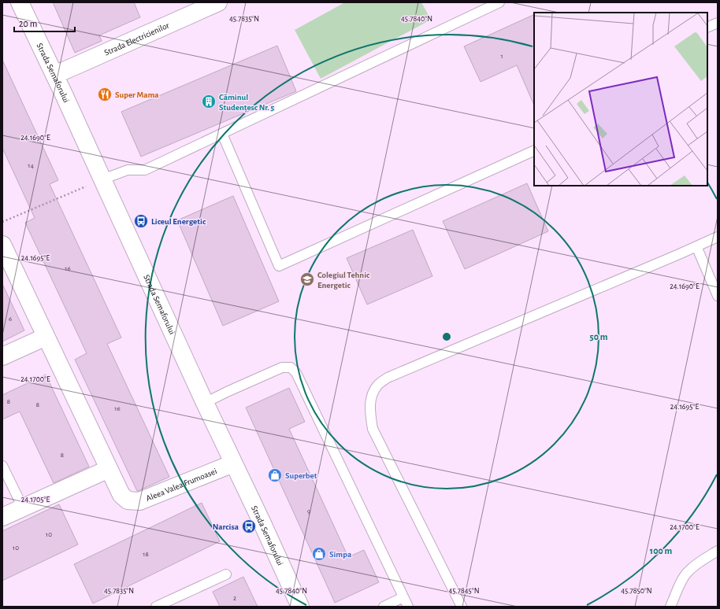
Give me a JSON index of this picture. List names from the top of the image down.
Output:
{
  "streets": {
    "street": ["Strada Electricienilor", "Strada Semaforului", "Aleea Valea Frumoasei"]
  },
  "crossings": [
    ["Strada Electricienilor", "Strada Semaforului"],
    ["Strada Semaforului", "Aleea Valea Frumoasei"]
  ],
  "places": {
    "restaurant": ["Super Mama"],
    "building": ["Căminul Studențesc Nr. 5"],
    "bus stop": ["Liceul Energetic", "Narcisa"],
    "school or university": ["Colegiul Tehnic Energetic"],
    "shop": ["Superbet", "Simpa"]
  },
  "house_numbers": [
    "1",
    "14",
    "16",
    "6",
    "8",
    "8",
    "16",
    "8",
    "9",
    "10",
    "10",
    "18",
    "2"
  ],
  "scale_bar": "20 m",
  "coordinates": [
    "45.7835°N",
    "45.7840°N",
    "24.1690°E",
    "24.1695°E",
    "24.1700°E",
    "24.1705°E",
    "45.7845°N",
    "45.7850°N"
  ],
  "rings": ["50 m", "100 m"]
}
